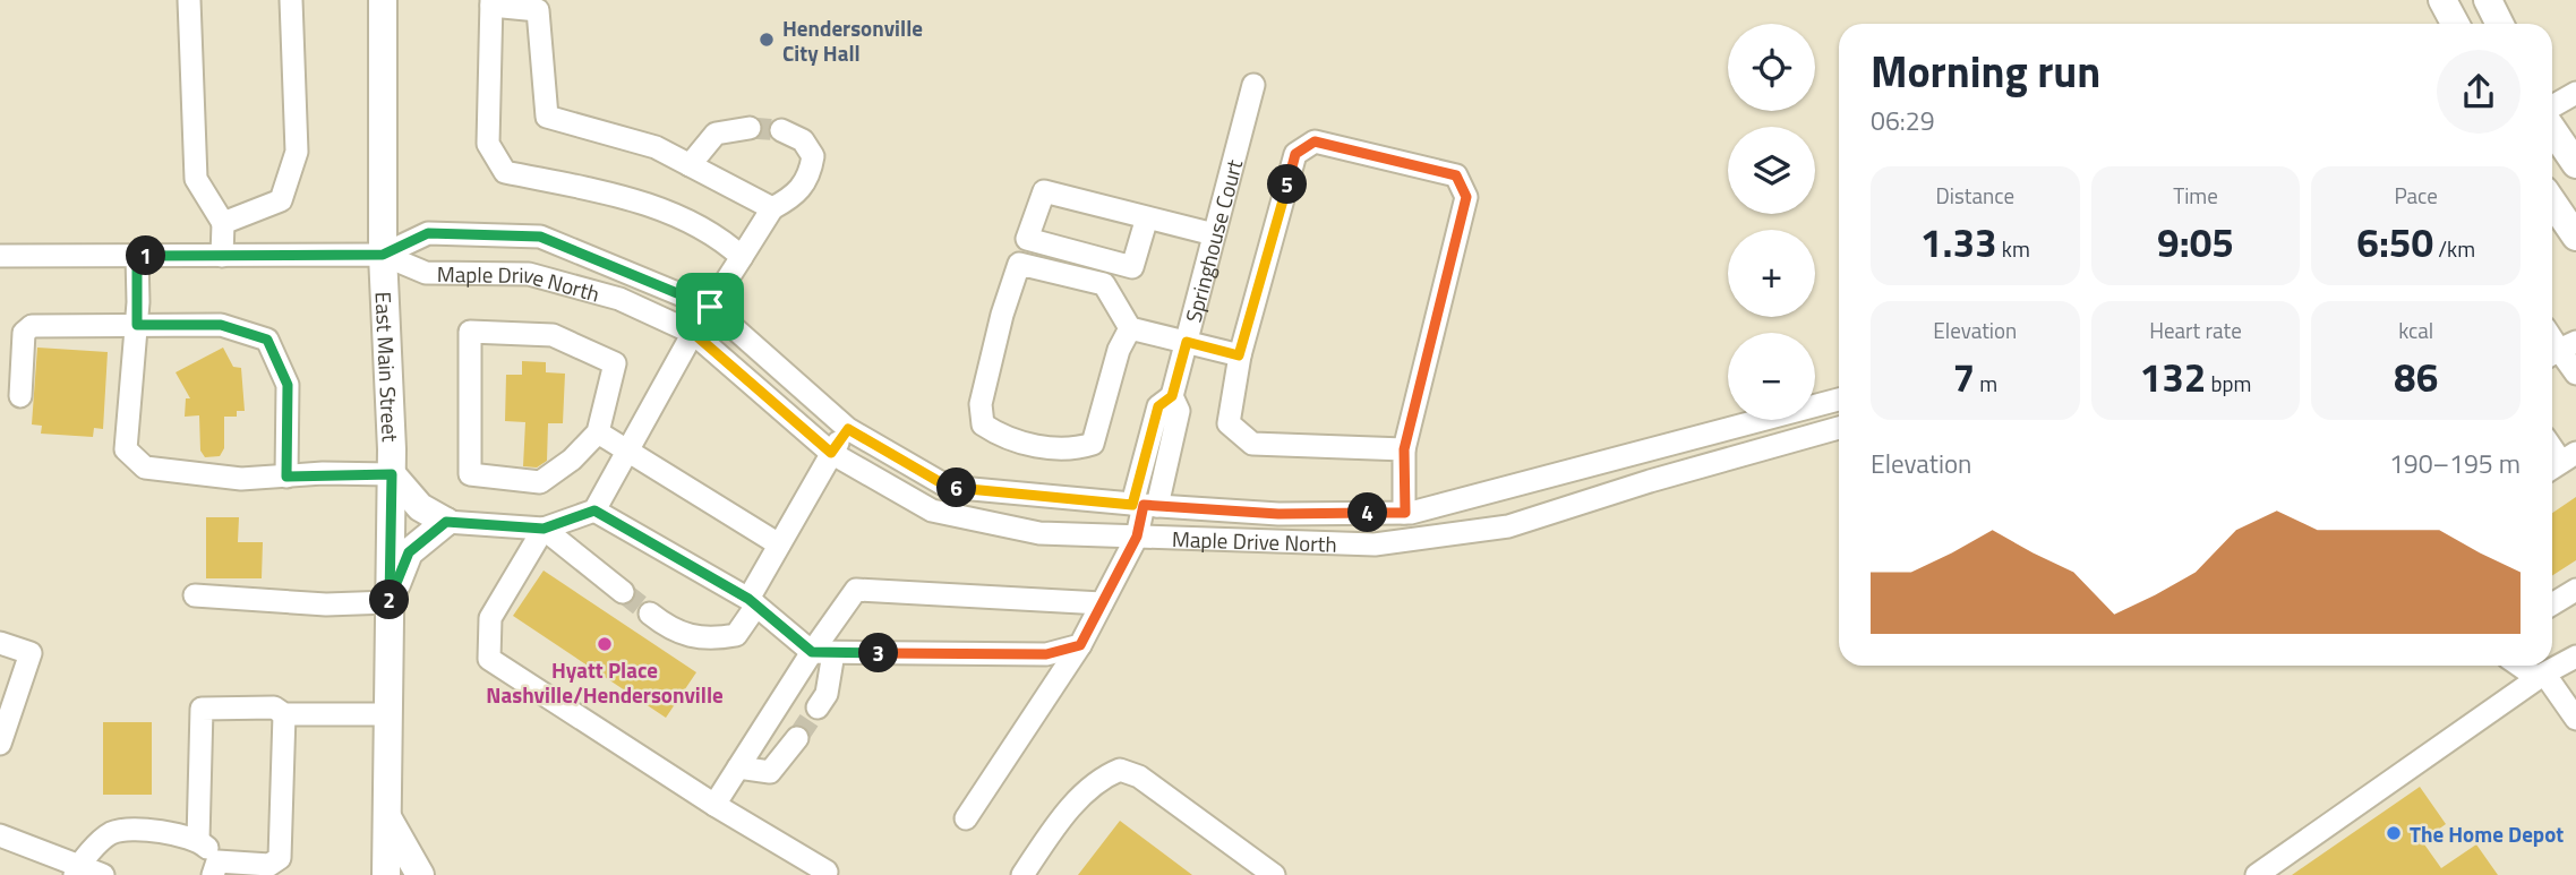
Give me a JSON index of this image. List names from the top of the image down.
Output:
{
  "streets": {
    "main road": ["East Main Street"],
    "street": ["Springhouse Court", "Maple Drive North"]
  },
  "crossings": [
    ["Springhouse Court", "Maple Drive North"],
    ["Maple Drive North", "East Main Street"]
  ],
  "places": ["Hendersonville City Hall", "Hyatt Place Nashville/Hendersonville", "The Home Depot"],
  "page": {
    "map_buttons": ["+", "−"],
    "heading": ["Morning run", "06:29"],
    "stats": [
      ["Distance", "1.33 km"],
      ["Time", "9:05"],
      ["Pace", "6:50 /km"],
      ["Elevation", "7 m"],
      ["Heart rate", "132 bpm"],
      ["kcal", "86"]
    ],
    "pins": [
      "5",
      "1",
      "6",
      "4",
      "2",
      "3"
    ],
    "chart": ["Elevation", "190–195 m"]
  }
}
